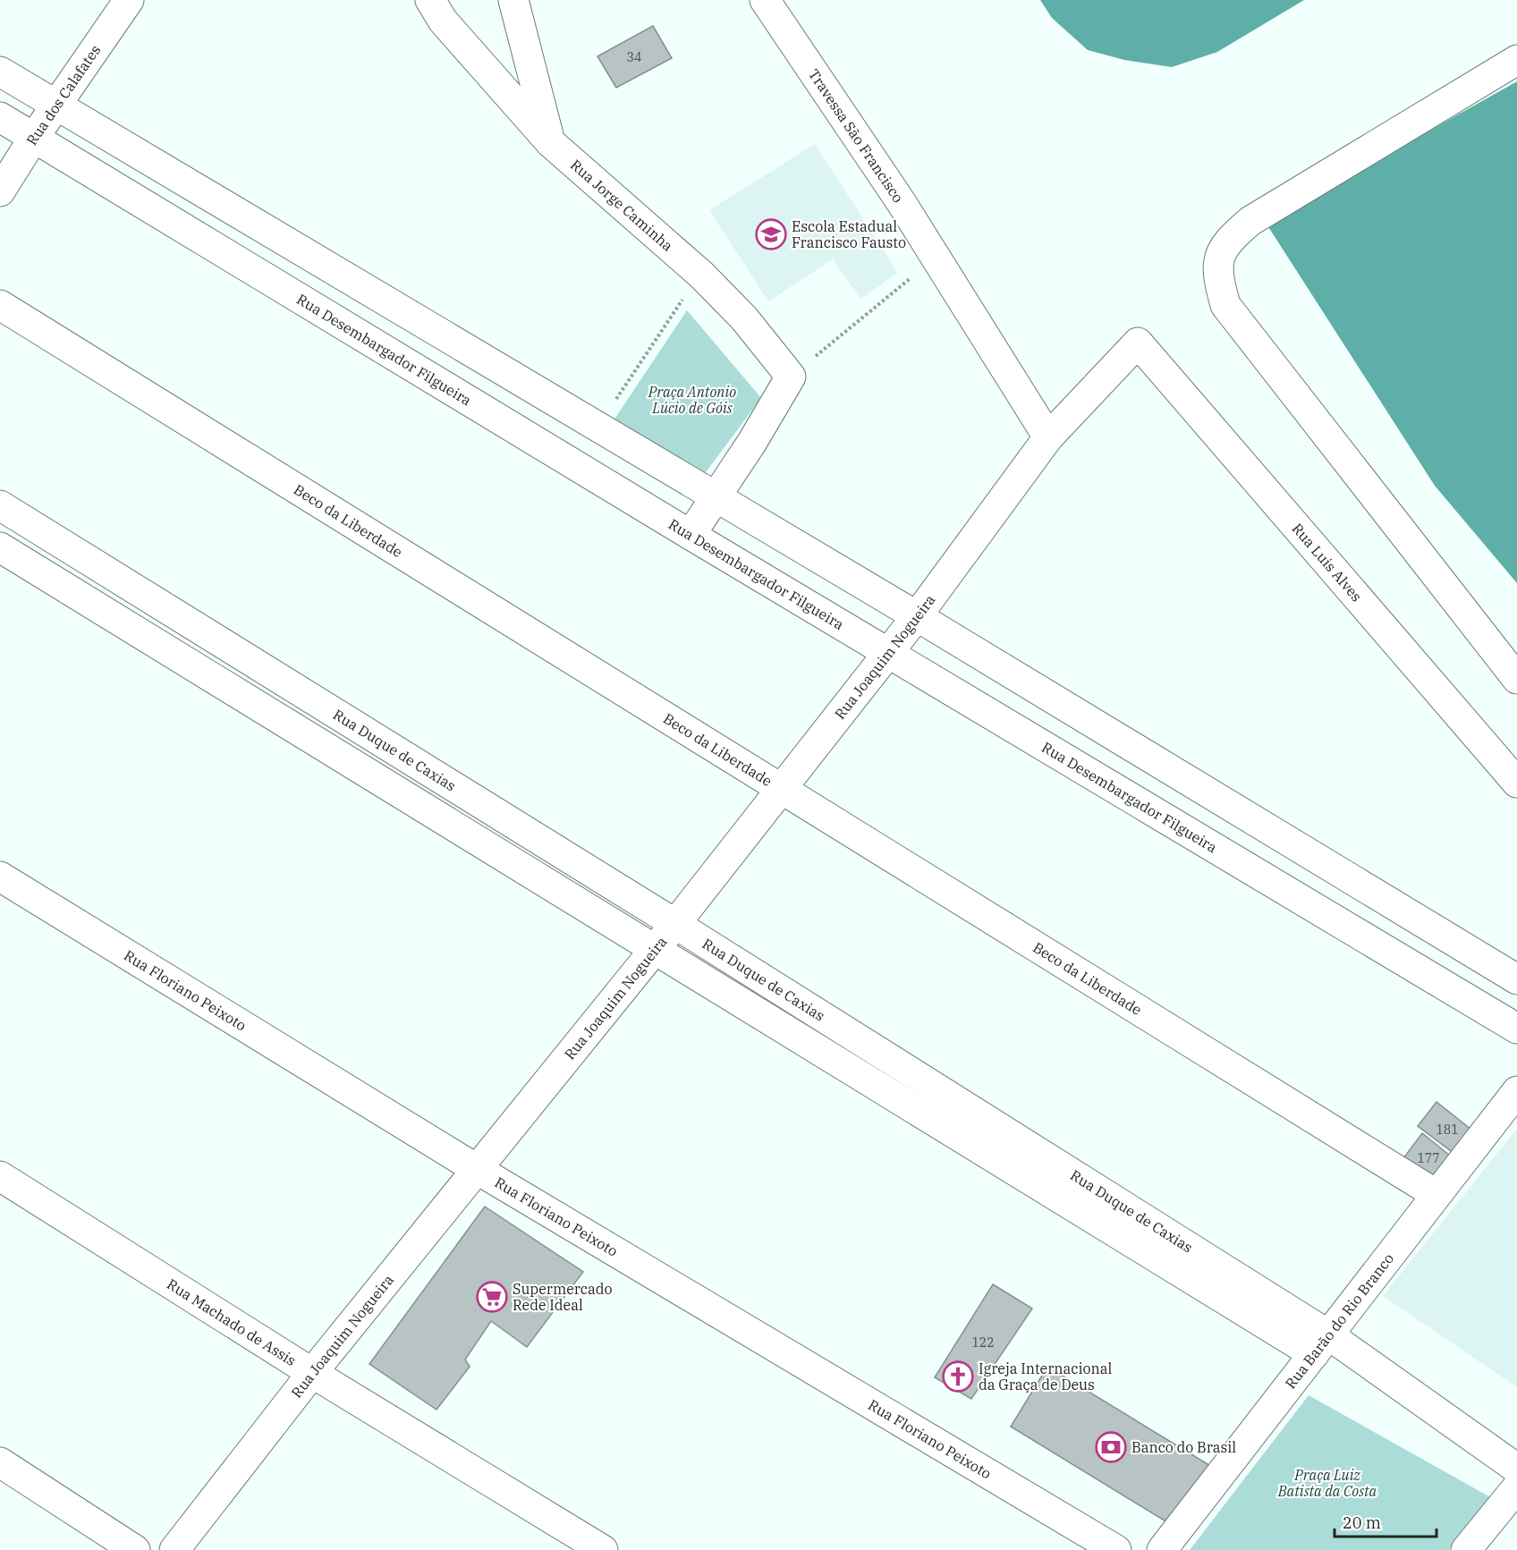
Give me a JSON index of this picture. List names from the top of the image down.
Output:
{
  "streets": {
    "street": [
      "Rua dos Calafates",
      "Travessa São Francisco",
      "Rua Jorge Caminha",
      "Rua Desembargador Filgueira",
      "Beco da Liberdade",
      "Rua Luis Alves",
      "Rua Joaquim Nogueira",
      "Rua Duque de Caxias",
      "Rua Floriano Peixoto",
      "Rua Barão do Rio Branco",
      "Rua Machado de Assis"
    ]
  },
  "crossings": [
    ["Rua dos Calafates", "Rua Desembargador Filgueira"],
    ["Travessa São Francisco", "Rua Joaquim Nogueira"],
    ["Rua Desembargador Filgueira", "Rua Joaquim Nogueira"],
    ["Beco da Liberdade", "Rua Joaquim Nogueira"],
    ["Beco da Liberdade", "Rua Barão do Rio Branco"],
    ["Rua Luis Alves", "Rua Joaquim Nogueira"],
    ["Rua Joaquim Nogueira", "Rua Duque de Caxias"],
    ["Rua Joaquim Nogueira", "Rua Floriano Peixoto"],
    ["Rua Joaquim Nogueira", "Rua Machado de Assis"],
    ["Rua Duque de Caxias", "Rua Barão do Rio Branco"]
  ],
  "parks": ["Praça Antonio Lúcio de Góis", "Praça Luiz Batista da Costa"],
  "places": {
    "school or university": ["Escola Estadual Francisco Fausto"],
    "supermarket": ["Supermercado Rede Ideal"],
    "church": ["Igreja Internacional da Graça de Deus"],
    "bank": ["Banco do Brasil"]
  },
  "house_numbers": [
    "34",
    "181",
    "177",
    "122"
  ],
  "scale_bar": "20 m"
}
